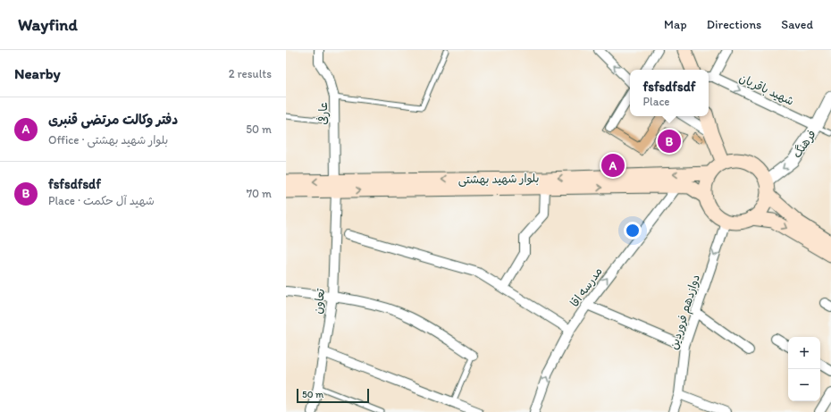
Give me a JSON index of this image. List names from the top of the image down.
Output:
{
  "streets": {
    "main road": ["بلوار شهید بهشتی"],
    "street": [
      "شهید باقریان",
      "عارفی",
      "فرهنگ",
      "مدرسه اقا",
      "تعاون",
      "دوازدهم فروردین"
    ]
  },
  "crossings": [
    ["شهید باقریان", "فرهنگ"],
    ["عارفی", "بلوار شهید بهشتی"],
    ["عارفی", "تعاون"],
    ["فرهنگ", "بلوار شهید بهشتی"],
    ["فرهنگ", "دوازدهم فروردین"],
    ["بلوار شهید بهشتی", "مدرسه اقا"],
    ["بلوار شهید بهشتی", "تعاون"],
    ["بلوار شهید بهشتی", "دوازدهم فروردین"]
  ],
  "one_way": [
    "شهید باقریان",
    "فرهنگ",
    "مدرسه اقا",
    "دوازدهم فروردین"
  ],
  "scale_bar": "50 m",
  "page": {
    "header": "Wayfind",
    "nav": ["Map", "Directions", "Saved"],
    "heading": ["Nearby", "2 results"],
    "popup": ["fsfsdfsdf", "Place"],
    "list": [
      {
        "mark": "A",
        "name": "دفتر وکالت مرتضی قنبری",
        "note": "Office · بلوار شهید بهشتی",
        "value": "50 m"
      },
      {
        "mark": "B",
        "name": "fsfsdfsdf",
        "note": "Place · شهید آل حکمت",
        "value": "70 m"
      }
    ],
    "pins": ["B", "A"],
    "map_buttons": ["+", "−"],
    "scale": "50 m"
  }
}
